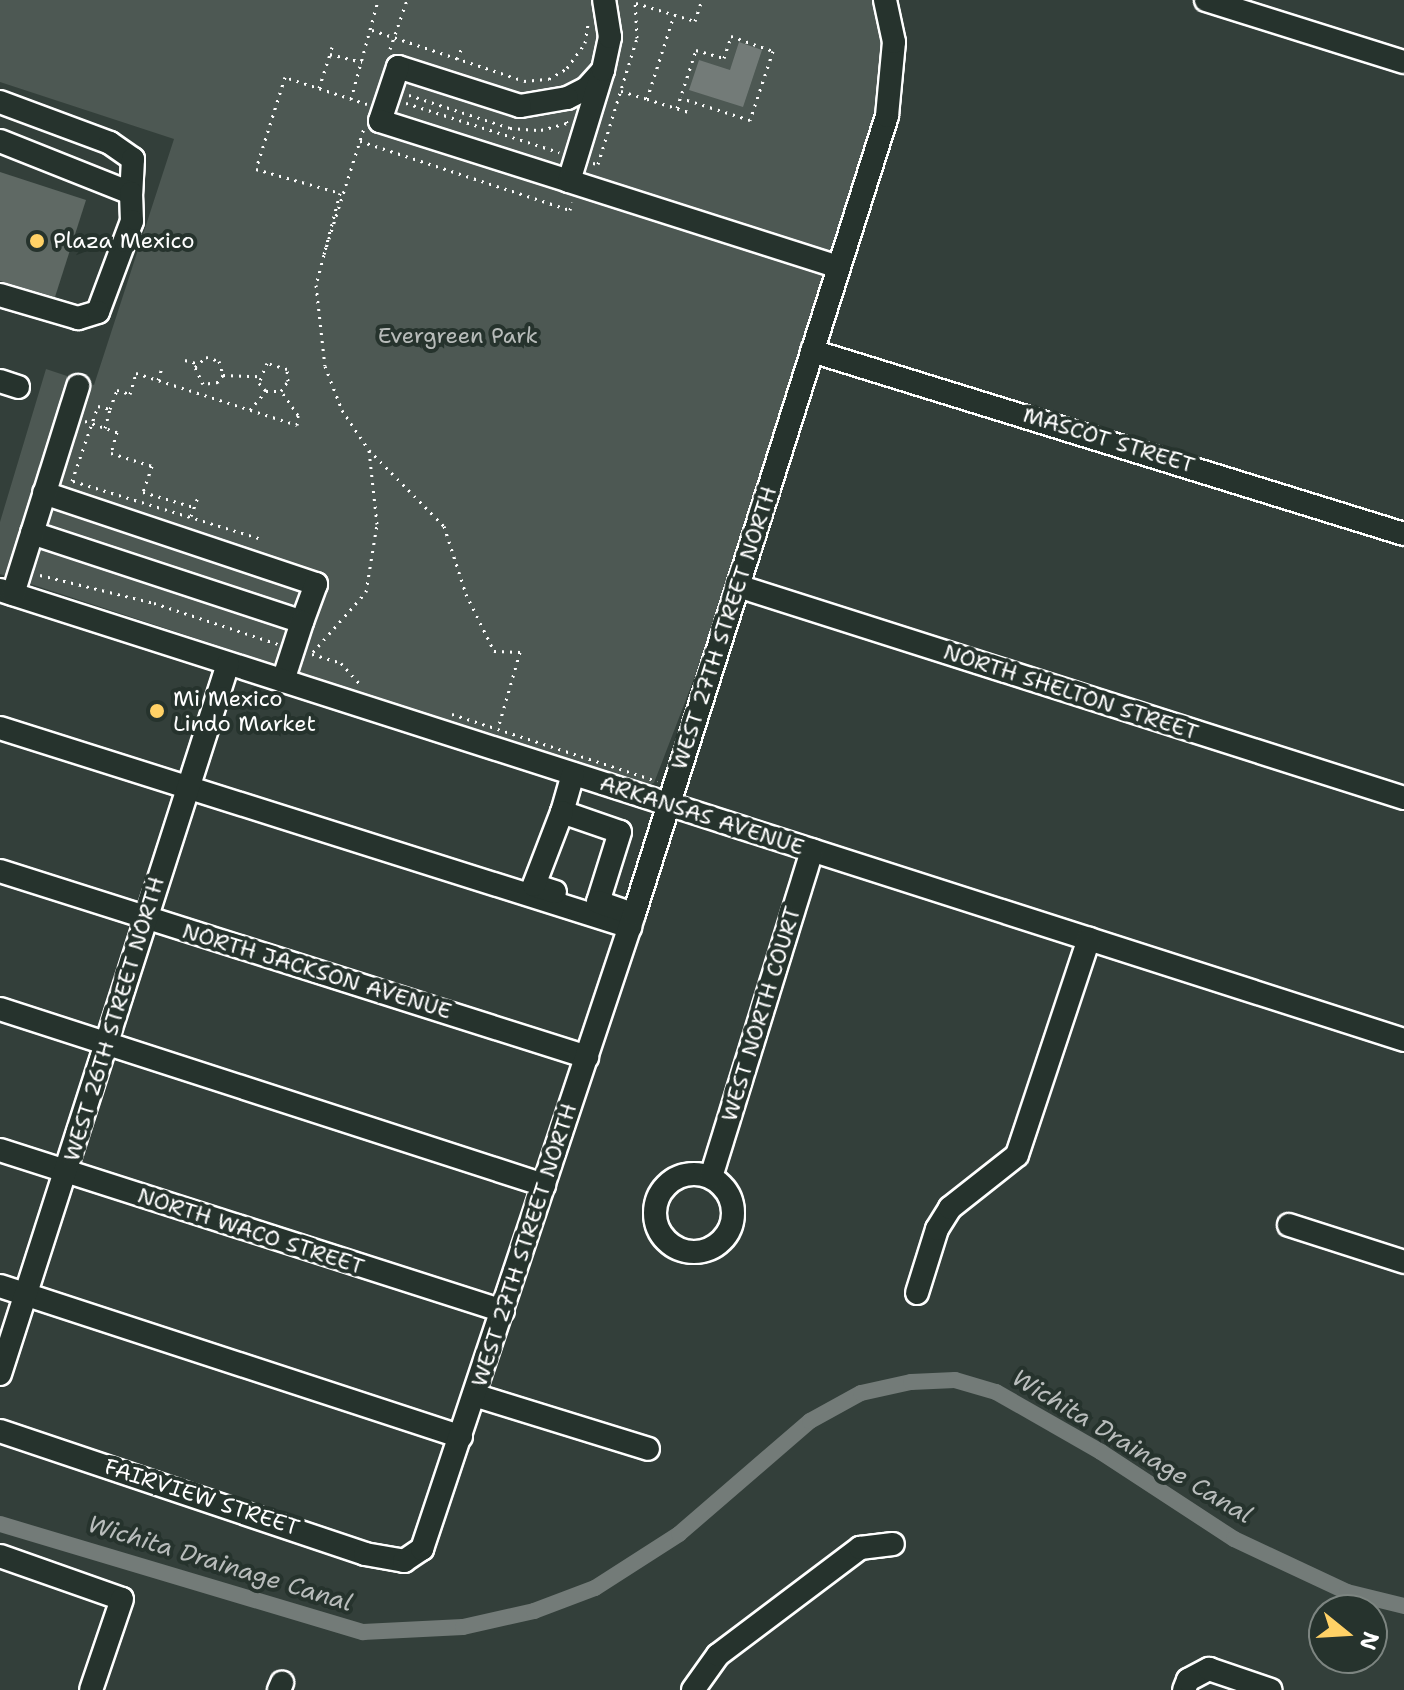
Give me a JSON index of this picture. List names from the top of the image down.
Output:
{
  "streets": {
    "street": [
      "MASCOT STREET",
      "WEST 27TH STREET NORTH",
      "NORTH SHELTON STREET",
      "ARKANSAS AVENUE",
      "NORTH JACKSON AVENUE",
      "WEST NORTH COURT",
      "WEST 26TH STREET NORTH",
      "NORTH WACO STREET",
      "FAIRVIEW STREET"
    ]
  },
  "crossings": [
    ["MASCOT STREET", "WEST 27TH STREET NORTH"],
    ["WEST 27TH STREET NORTH", "NORTH SHELTON STREET"],
    ["WEST 27TH STREET NORTH", "ARKANSAS AVENUE"],
    ["WEST 27TH STREET NORTH", "NORTH JACKSON AVENUE"],
    ["WEST 27TH STREET NORTH", "NORTH WACO STREET"],
    ["WEST 27TH STREET NORTH", "FAIRVIEW STREET"],
    ["ARKANSAS AVENUE", "WEST NORTH COURT"],
    ["ARKANSAS AVENUE", "WEST 26TH STREET NORTH"],
    ["NORTH JACKSON AVENUE", "WEST 26TH STREET NORTH"],
    ["WEST 26TH STREET NORTH", "NORTH WACO STREET"]
  ],
  "water": ["Wichita Drainage Canal"],
  "parks": ["Evergreen Park"],
  "places": ["Plaza Mexico", "Mi Mexico Lindo Market"],
  "north": "right"
}
